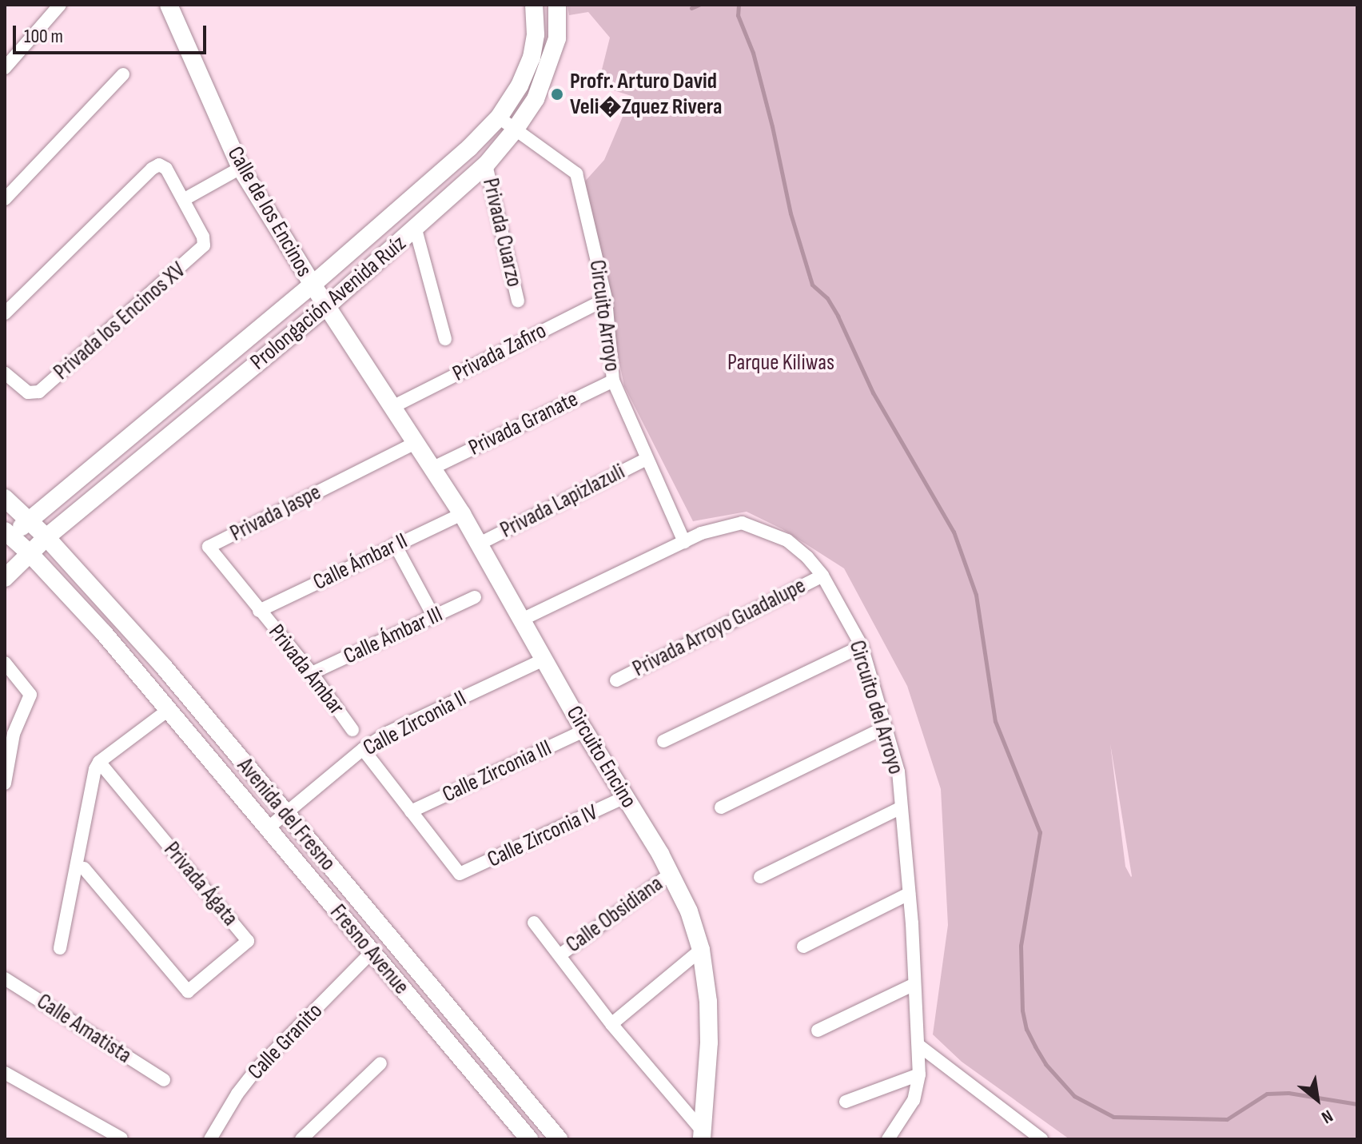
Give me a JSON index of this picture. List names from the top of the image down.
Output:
{
  "streets": {
    "street": [
      "Calle de los Encinos",
      "Privada Cuarzo",
      "Prolongación Avenida Ruíz",
      "Circuito Arroyo",
      "Privada los Encinos XV",
      "Privada Zafiro",
      "Privada Granate",
      "Privada Lapizlazuli",
      "Privada Jaspe",
      "Calle Ámbar II",
      "Privada Arroyo Guadalupe",
      "Calle Ámbar III",
      "Privada Ámbar",
      "Circuito del Arroyo",
      "Calle Zirconia II",
      "Circuito Encino",
      "Calle Zirconia III",
      "Avenida del Fresno",
      "Calle Zirconia IV",
      "Privada Ágata",
      "Calle Obsidiana",
      "Fresno Avenue",
      "Calle Amatista",
      "Calle Granito"
    ]
  },
  "crossings": [
    ["Calle de los Encinos", "Prolongación Avenida Ruíz"],
    ["Calle de los Encinos", "Privada Zafiro"],
    ["Calle de los Encinos", "Circuito Encino"],
    ["Privada Cuarzo", "Prolongación Avenida Ruíz"],
    ["Prolongación Avenida Ruíz", "Circuito Arroyo"],
    ["Prolongación Avenida Ruíz", "Avenida del Fresno"],
    ["Prolongación Avenida Ruíz", "Fresno Avenue"],
    ["Circuito Arroyo", "Privada Zafiro"],
    ["Circuito Arroyo", "Privada Granate"],
    ["Circuito Arroyo", "Privada Lapizlazuli"],
    ["Circuito Arroyo", "Circuito del Arroyo"],
    ["Privada Zafiro", "Circuito Encino"],
    ["Privada Granate", "Circuito Encino"],
    ["Privada Lapizlazuli", "Circuito Encino"],
    ["Privada Jaspe", "Calle Ámbar II"],
    ["Privada Jaspe", "Privada Ámbar"],
    ["Privada Jaspe", "Circuito Encino"],
    ["Calle Ámbar II", "Privada Ámbar"],
    ["Calle Ámbar II", "Circuito Encino"],
    ["Privada Arroyo Guadalupe", "Circuito del Arroyo"],
    ["Calle Ámbar III", "Privada Ámbar"],
    ["Circuito del Arroyo", "Circuito Encino"],
    ["Calle Zirconia II", "Circuito Encino"],
    ["Calle Zirconia II", "Avenida del Fresno"],
    ["Calle Zirconia II", "Fresno Avenue"],
    ["Circuito Encino", "Calle Zirconia III"],
    ["Circuito Encino", "Calle Zirconia IV"],
    ["Circuito Encino", "Calle Obsidiana"],
    ["Calle Zirconia III", "Calle Zirconia IV"],
    ["Fresno Avenue", "Calle Granito"]
  ],
  "parks": ["Parque Kiliwas"],
  "places": ["Profr. Arturo David Veli�Zquez Rivera"],
  "scale_bar": "100 m",
  "north": "bottom right"
}
